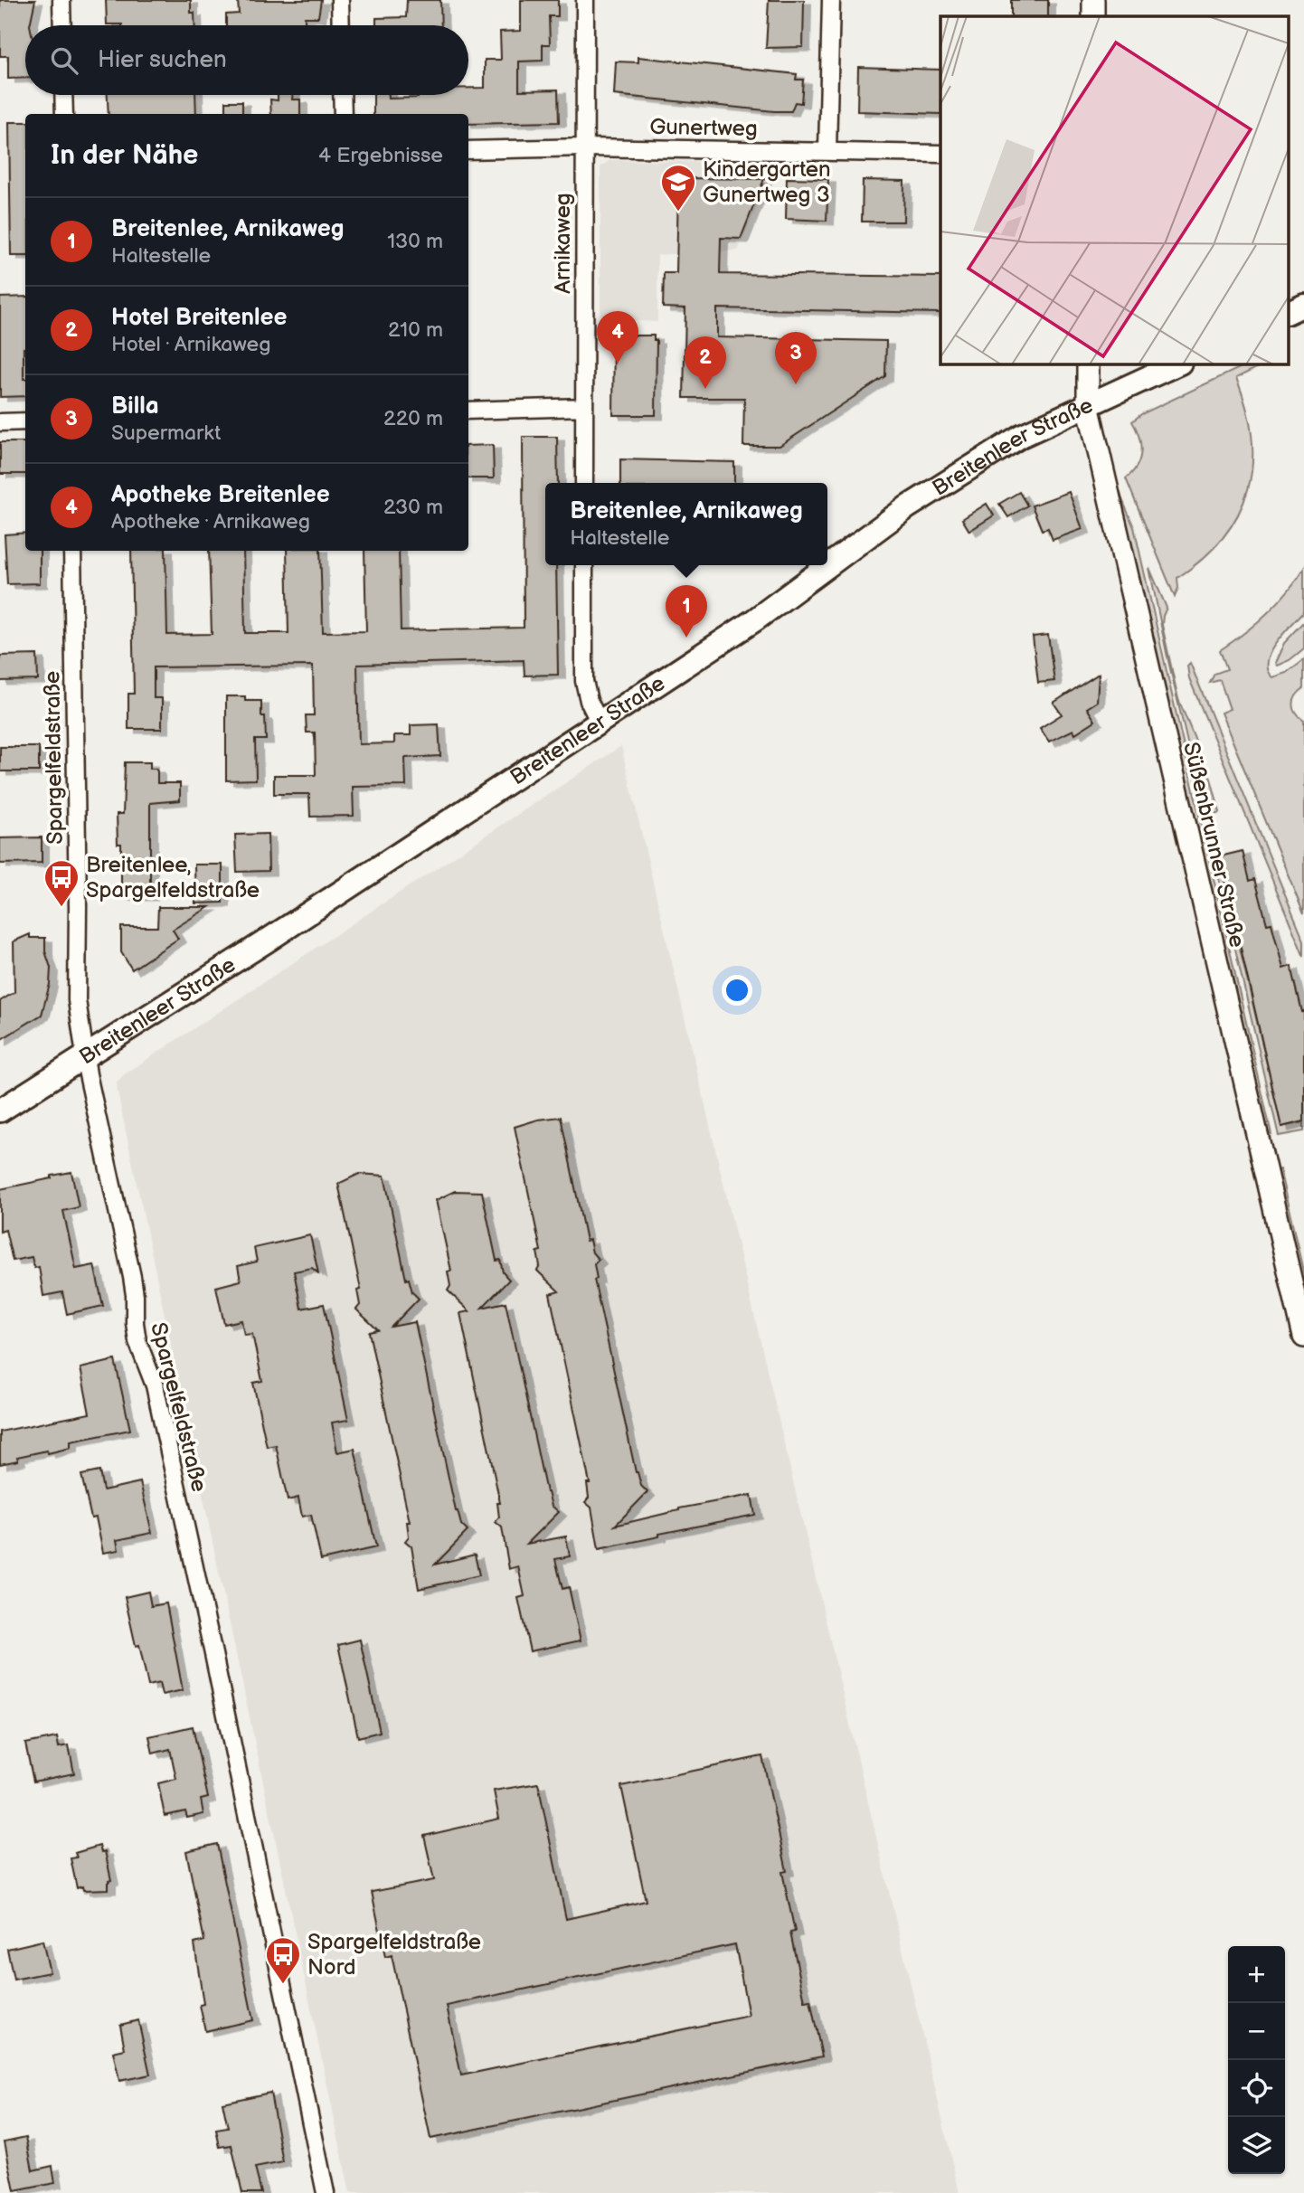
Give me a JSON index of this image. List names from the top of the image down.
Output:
{
  "streets": {
    "main road": ["Breitenleer Straße"],
    "street": [
      "Gunertweg",
      "Arnikaweg",
      "Spargelfeldstraße",
      "Süßenbrunner Straße"
    ]
  },
  "crossings": [
    ["Gunertweg", "Arnikaweg"],
    ["Breitenleer Straße", "Spargelfeldstraße"],
    ["Breitenleer Straße", "Süßenbrunner Straße"]
  ],
  "places": {
    "school or university": ["Kindergarten Gunertweg 3"],
    "bus stop": ["Breitenlee, Spargelfeldstraße", "Spargelfeldstraße Nord"]
  },
  "page": {
    "search": "Hier suchen",
    "heading": ["In der Nähe", "4 Ergebnisse"],
    "list": [
      {
        "mark": "1",
        "name": "Breitenlee, Arnikaweg",
        "note": "Haltestelle",
        "value": "130 m"
      },
      {
        "mark": "2",
        "name": "Hotel Breitenlee",
        "note": "Hotel · Arnikaweg",
        "value": "210 m"
      },
      {
        "mark": "3",
        "name": "Billa",
        "note": "Supermarkt",
        "value": "220 m"
      },
      {
        "mark": "4",
        "name": "Apotheke Breitenlee",
        "note": "Apotheke · Arnikaweg",
        "value": "230 m"
      }
    ],
    "pins": [
      "4",
      "3",
      "2",
      "1"
    ],
    "popup": ["Breitenlee, Arnikaweg", "Haltestelle"],
    "map_buttons": ["+", "−"]
  }
}
